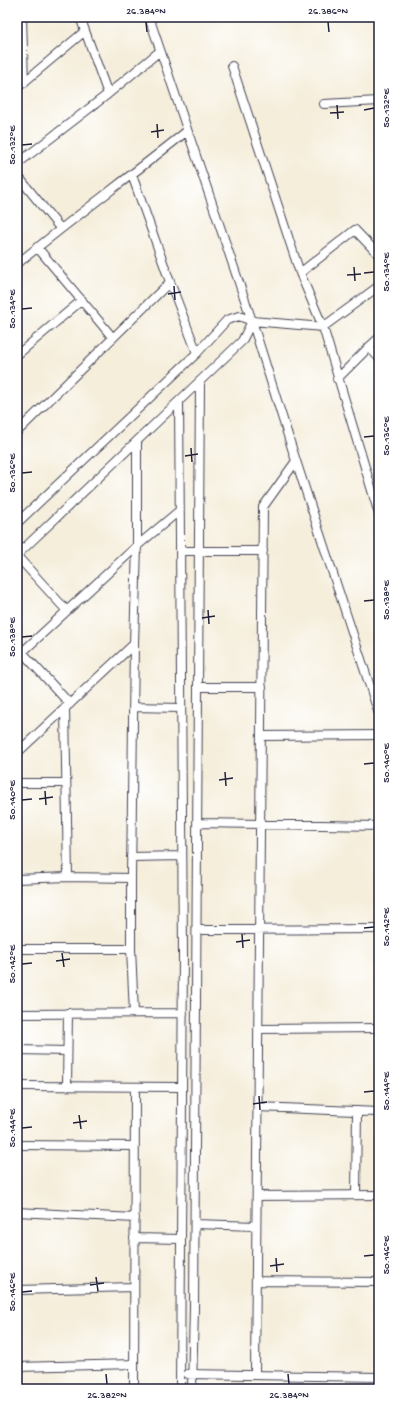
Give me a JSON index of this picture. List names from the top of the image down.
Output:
{
  "coordinates": [
    "26.384°N",
    "26.386°N",
    "50.132°E",
    "50.134°E",
    "50.136°E",
    "50.138°E",
    "50.140°E",
    "50.142°E",
    "50.144°E",
    "50.146°E",
    "26.382°N"
  ]
}
